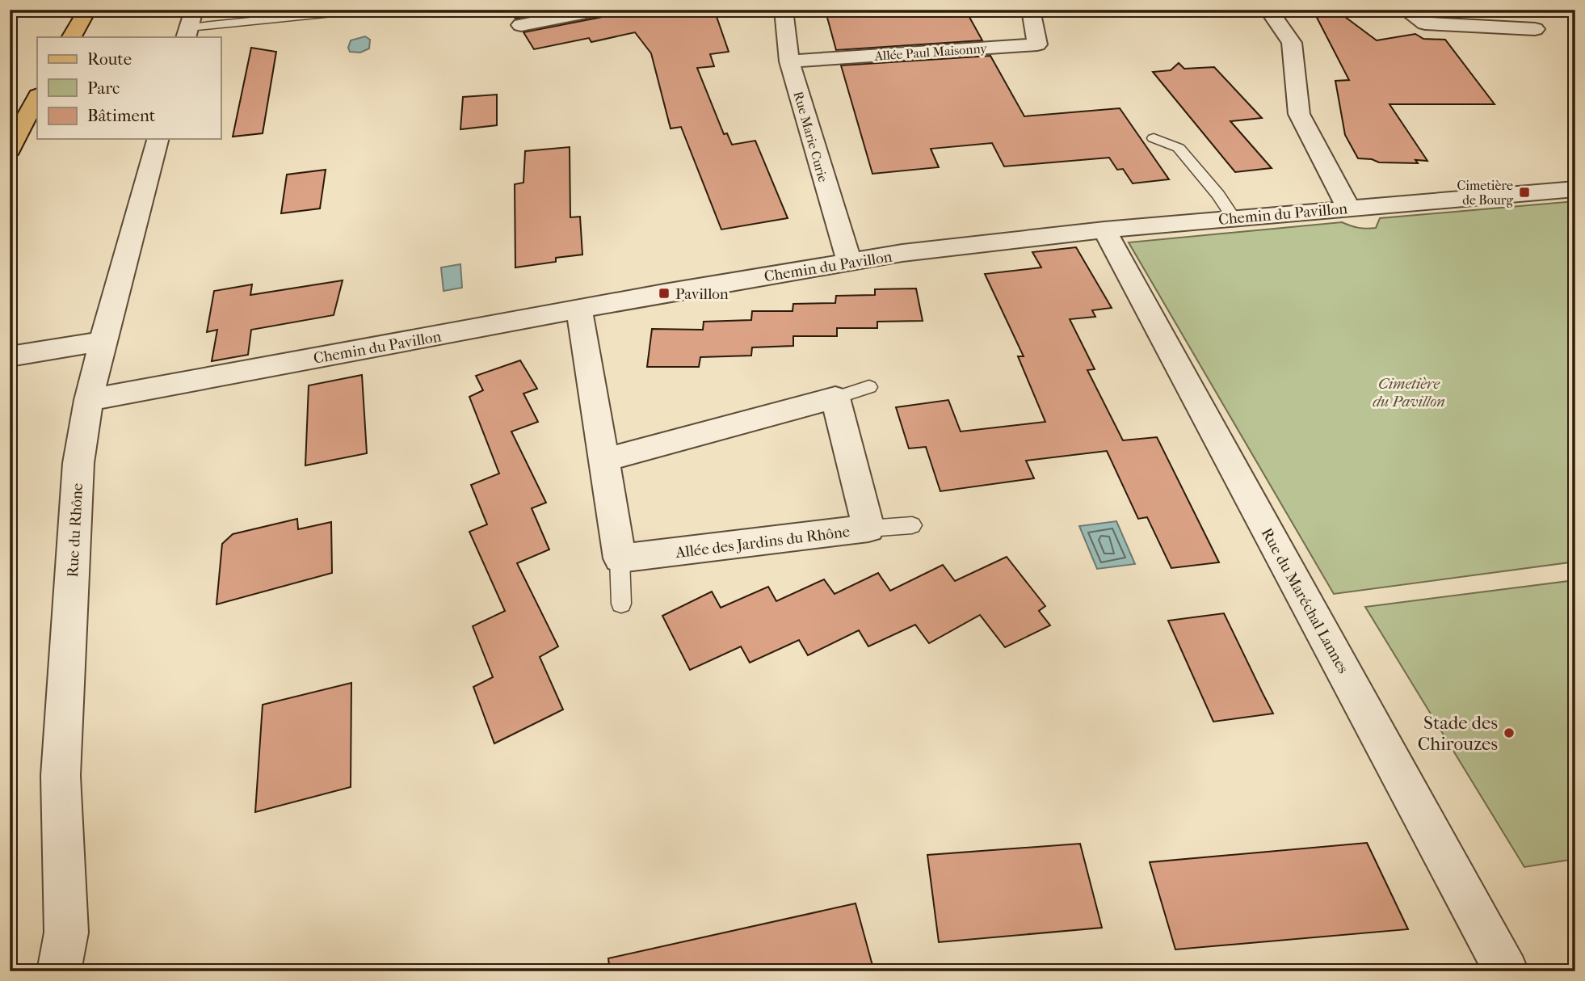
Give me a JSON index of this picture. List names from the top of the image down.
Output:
{
  "streets": {
    "street": [
      "Allée Paul Maisonny",
      "Rue Marie Curie",
      "Chemin du Pavillon",
      "Rue du Rhône",
      "Allée des Jardins du Rhône",
      "Rue du Maréchal Lannes"
    ]
  },
  "crossings": [
    ["Allée Paul Maisonny", "Rue Marie Curie"],
    ["Rue Marie Curie", "Chemin du Pavillon"],
    ["Chemin du Pavillon", "Rue du Rhône"],
    ["Chemin du Pavillon", "Rue du Maréchal Lannes"]
  ],
  "parks": ["Cimetière du Pavillon"],
  "places": {
    "transit": ["Cimetière de Bourg", "Pavillon"],
    "other": ["Stade des Chirouzes"]
  },
  "legend": ["Route", "Parc", "Bâtiment"]
}
